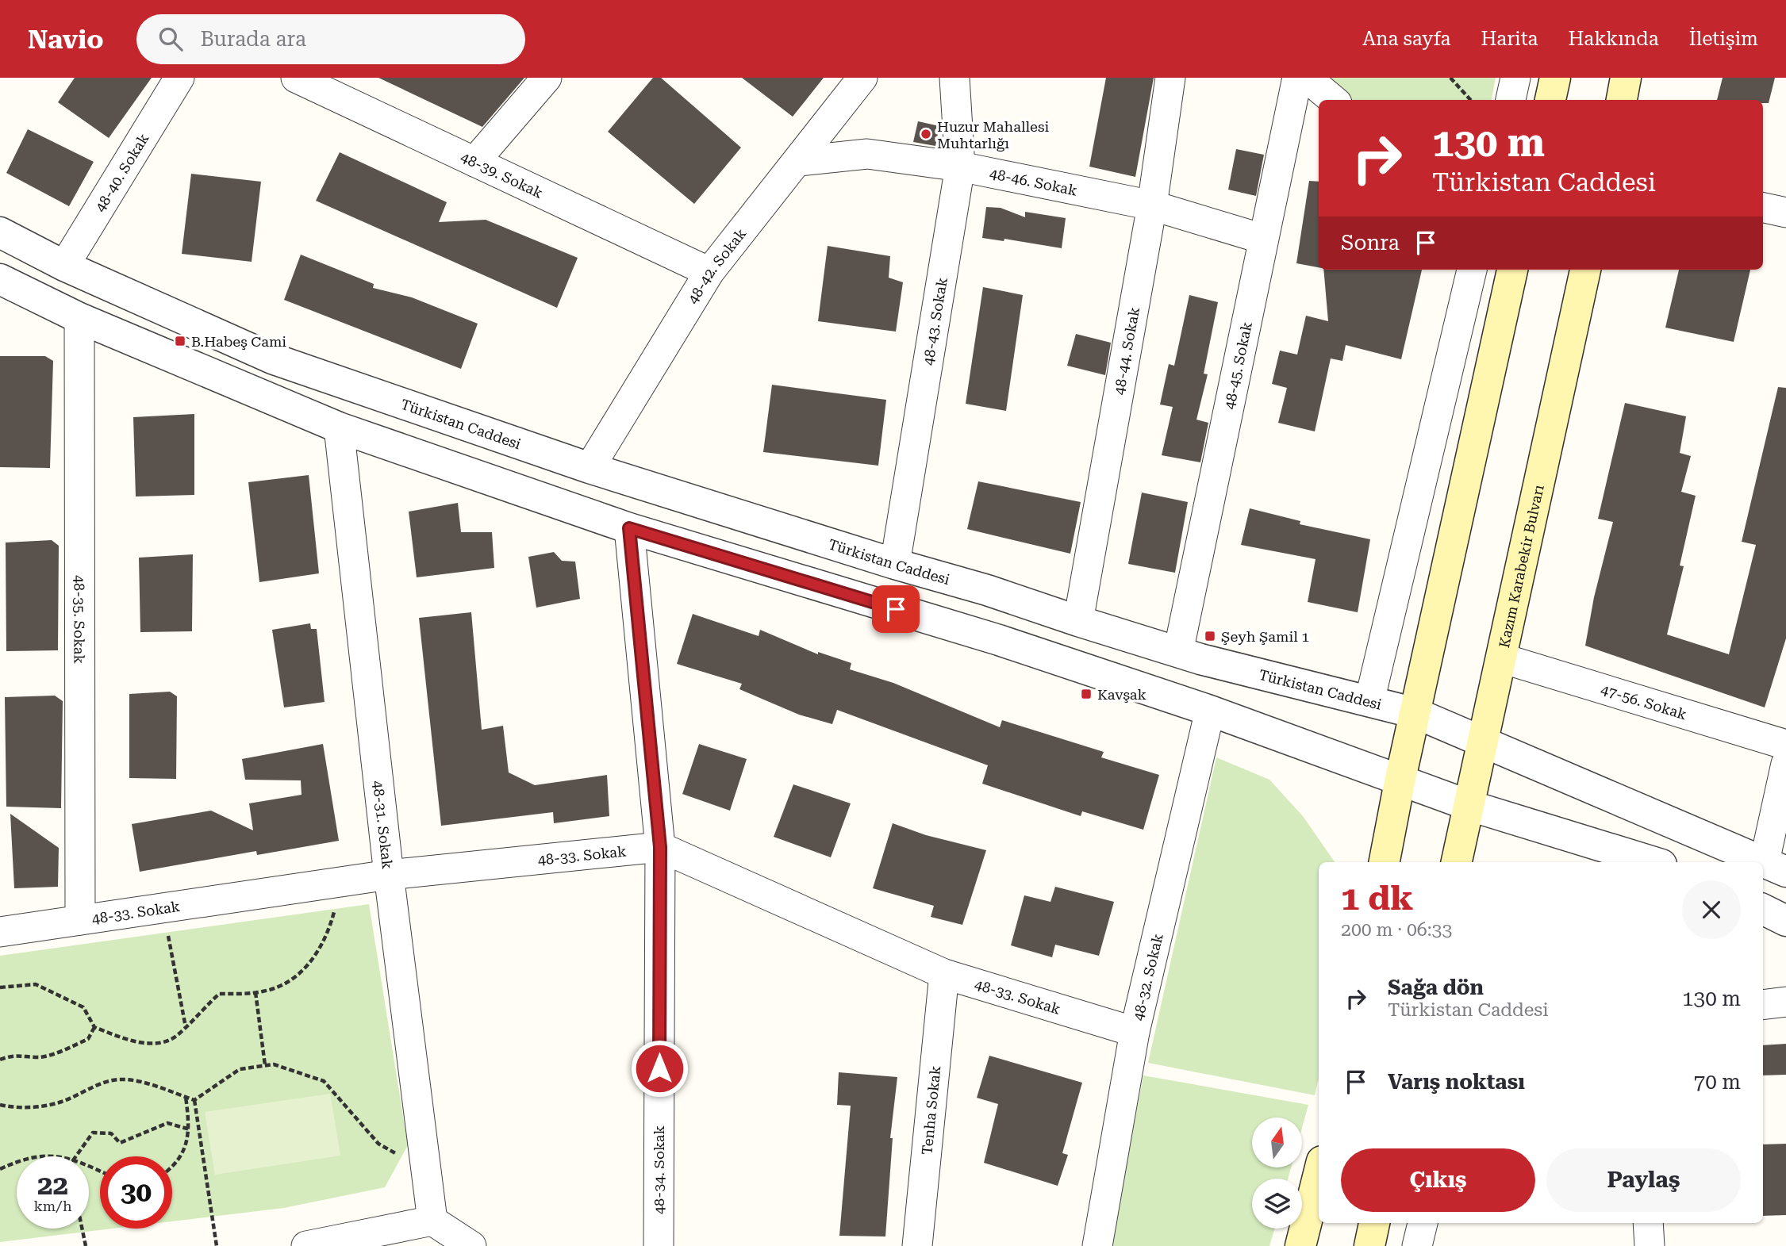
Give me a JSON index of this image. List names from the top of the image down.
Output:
{
  "streets": {
    "main road": ["Kazım Karabekir Bulvarı"],
    "street": [
      "48-40. Sokak",
      "48-39. Sokak",
      "48-46. Sokak",
      "48-42. Sokak",
      "48-43. Sokak",
      "48-44. Sokak",
      "48-45. Sokak",
      "Türkistan Caddesi",
      "48-35. Sokak",
      "47-56. Sokak",
      "48-31. Sokak",
      "48-33. Sokak",
      "48-32. Sokak",
      "Tenha Sokak",
      "48-34. Sokak"
    ]
  },
  "crossings": [
    ["48-40. Sokak", "Türkistan Caddesi"],
    ["48-39. Sokak", "48-42. Sokak"],
    ["48-46. Sokak", "48-42. Sokak"],
    ["48-46. Sokak", "48-43. Sokak"],
    ["48-46. Sokak", "48-44. Sokak"],
    ["48-46. Sokak", "48-45. Sokak"],
    ["48-42. Sokak", "Türkistan Caddesi"],
    ["48-43. Sokak", "Türkistan Caddesi"],
    ["48-44. Sokak", "Türkistan Caddesi"],
    ["48-45. Sokak", "Türkistan Caddesi"],
    ["Türkistan Caddesi", "Kazım Karabekir Bulvarı"],
    ["Kazım Karabekir Bulvarı", "47-56. Sokak"],
    ["48-35. Sokak", "48-33. Sokak"],
    ["48-31. Sokak", "48-33. Sokak"],
    ["48-33. Sokak", "48-32. Sokak"],
    ["48-33. Sokak", "Tenha Sokak"],
    ["48-33. Sokak", "48-34. Sokak"]
  ],
  "places": {
    "other": ["Huzur Mahallesi Muhtarlığı"],
    "transit": ["B.Habeş Cami", "Şeyh Şamil 1", "Kavşak"]
  },
  "north": "top",
  "page": {
    "header": "Navio",
    "search": "Burada ara",
    "nav": [
      "Ana sayfa",
      "Harita",
      "Hakkında",
      "İletişim"
    ],
    "turn": ["130 m", "Türkistan Caddesi"],
    "then": "Sonra",
    "heading": ["1 dk", "200 m · 06:33"],
    "list": [
      {
        "name": "Sağa dön",
        "note": "Türkistan Caddesi",
        "value": "130 m"
      },
      {
        "name": "Varış noktası",
        "value": "70 m"
      }
    ],
    "buttons": ["Çıkış", "Paylaş"],
    "speed": "22 km/h",
    "limit": "30"
  }
}
